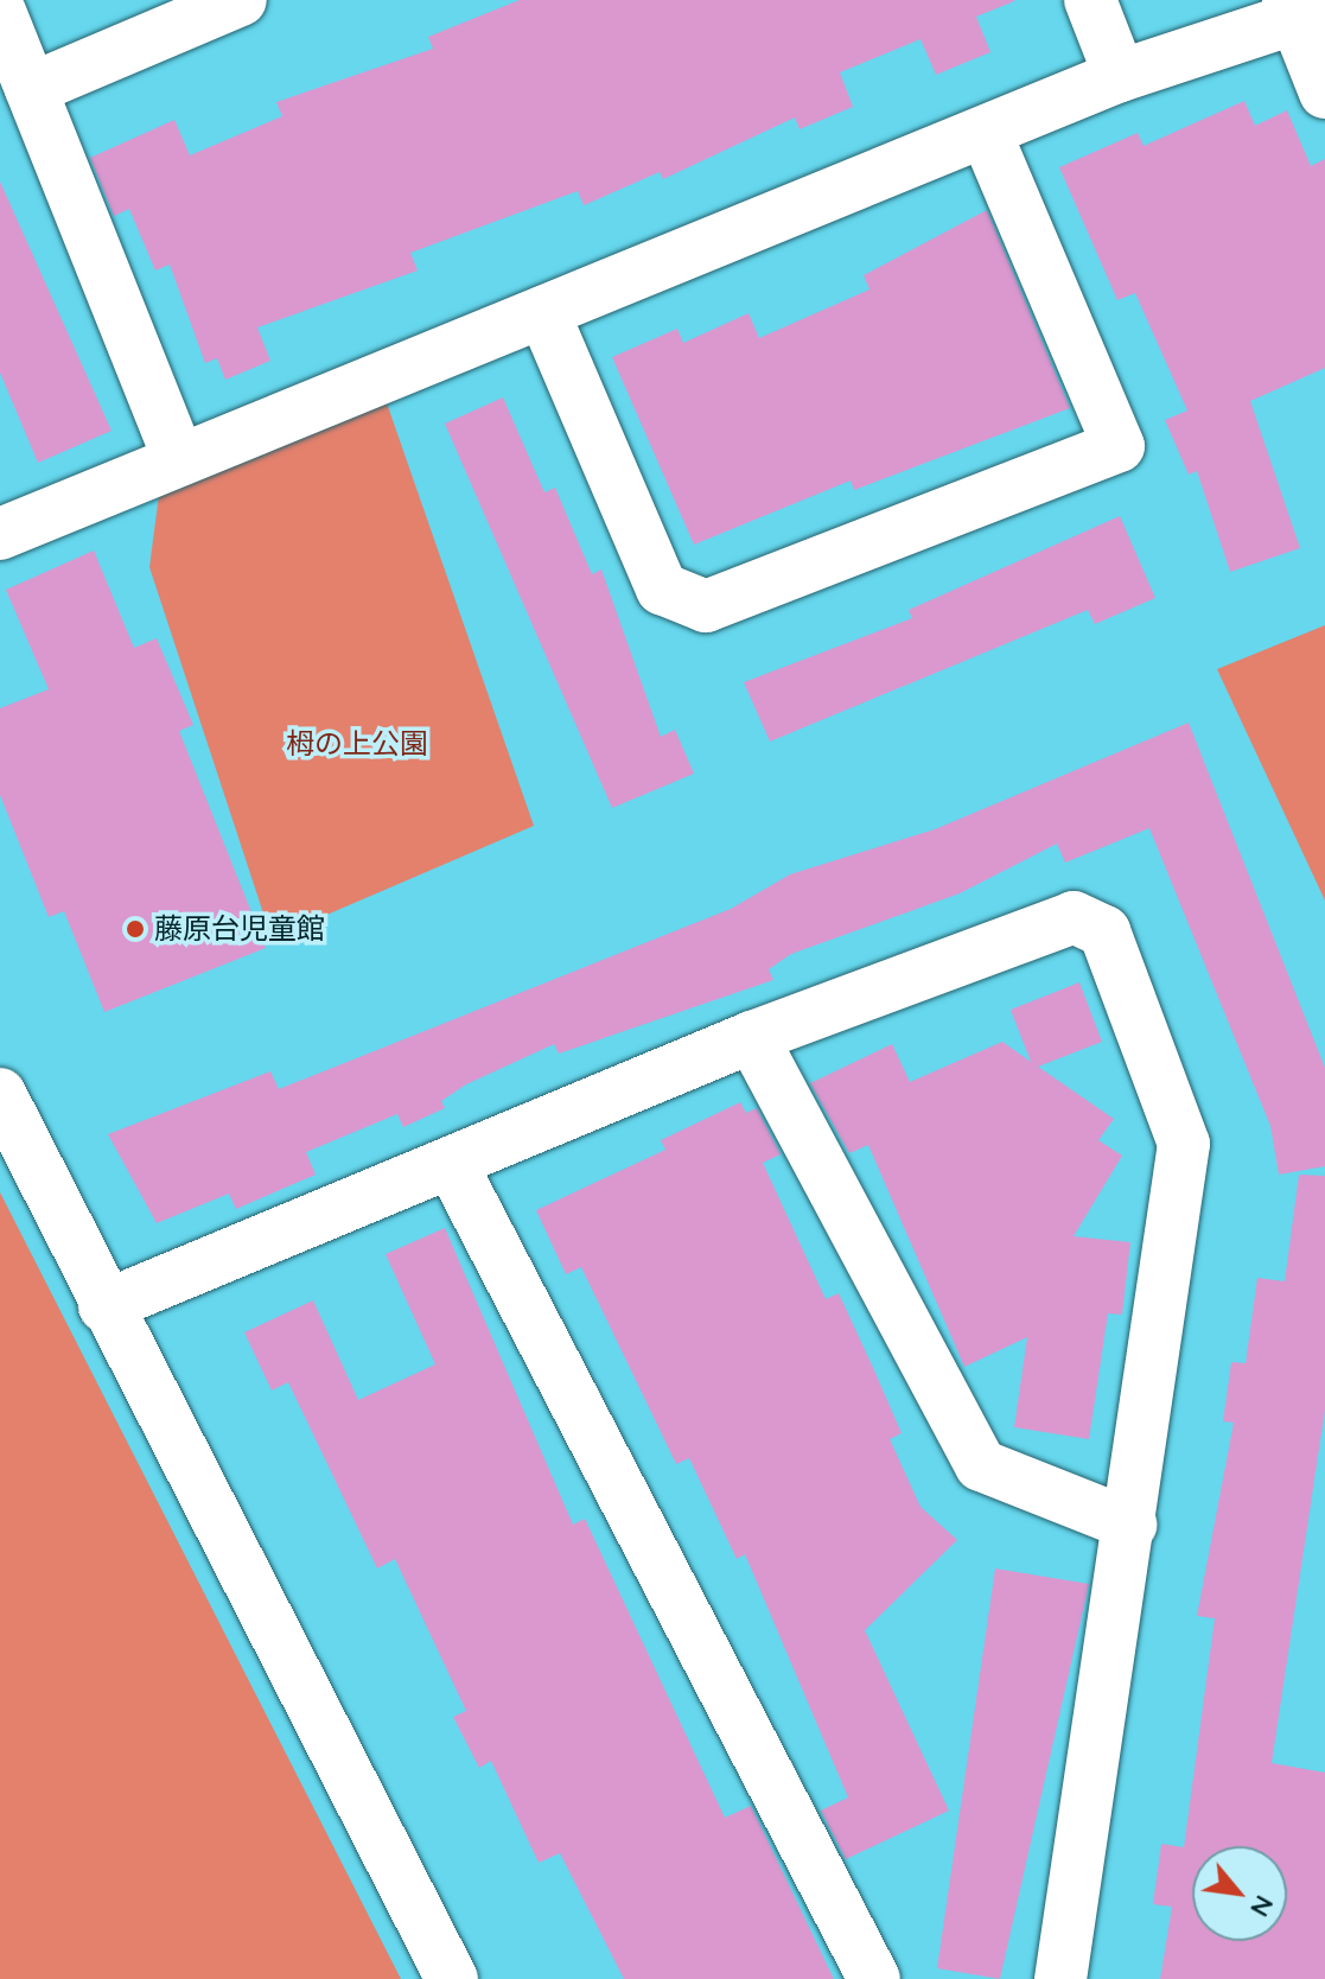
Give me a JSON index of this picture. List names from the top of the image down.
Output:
{
  "parks": ["栂の上公園"],
  "places": ["藤原台児童館"],
  "north": "bottom right"
}
